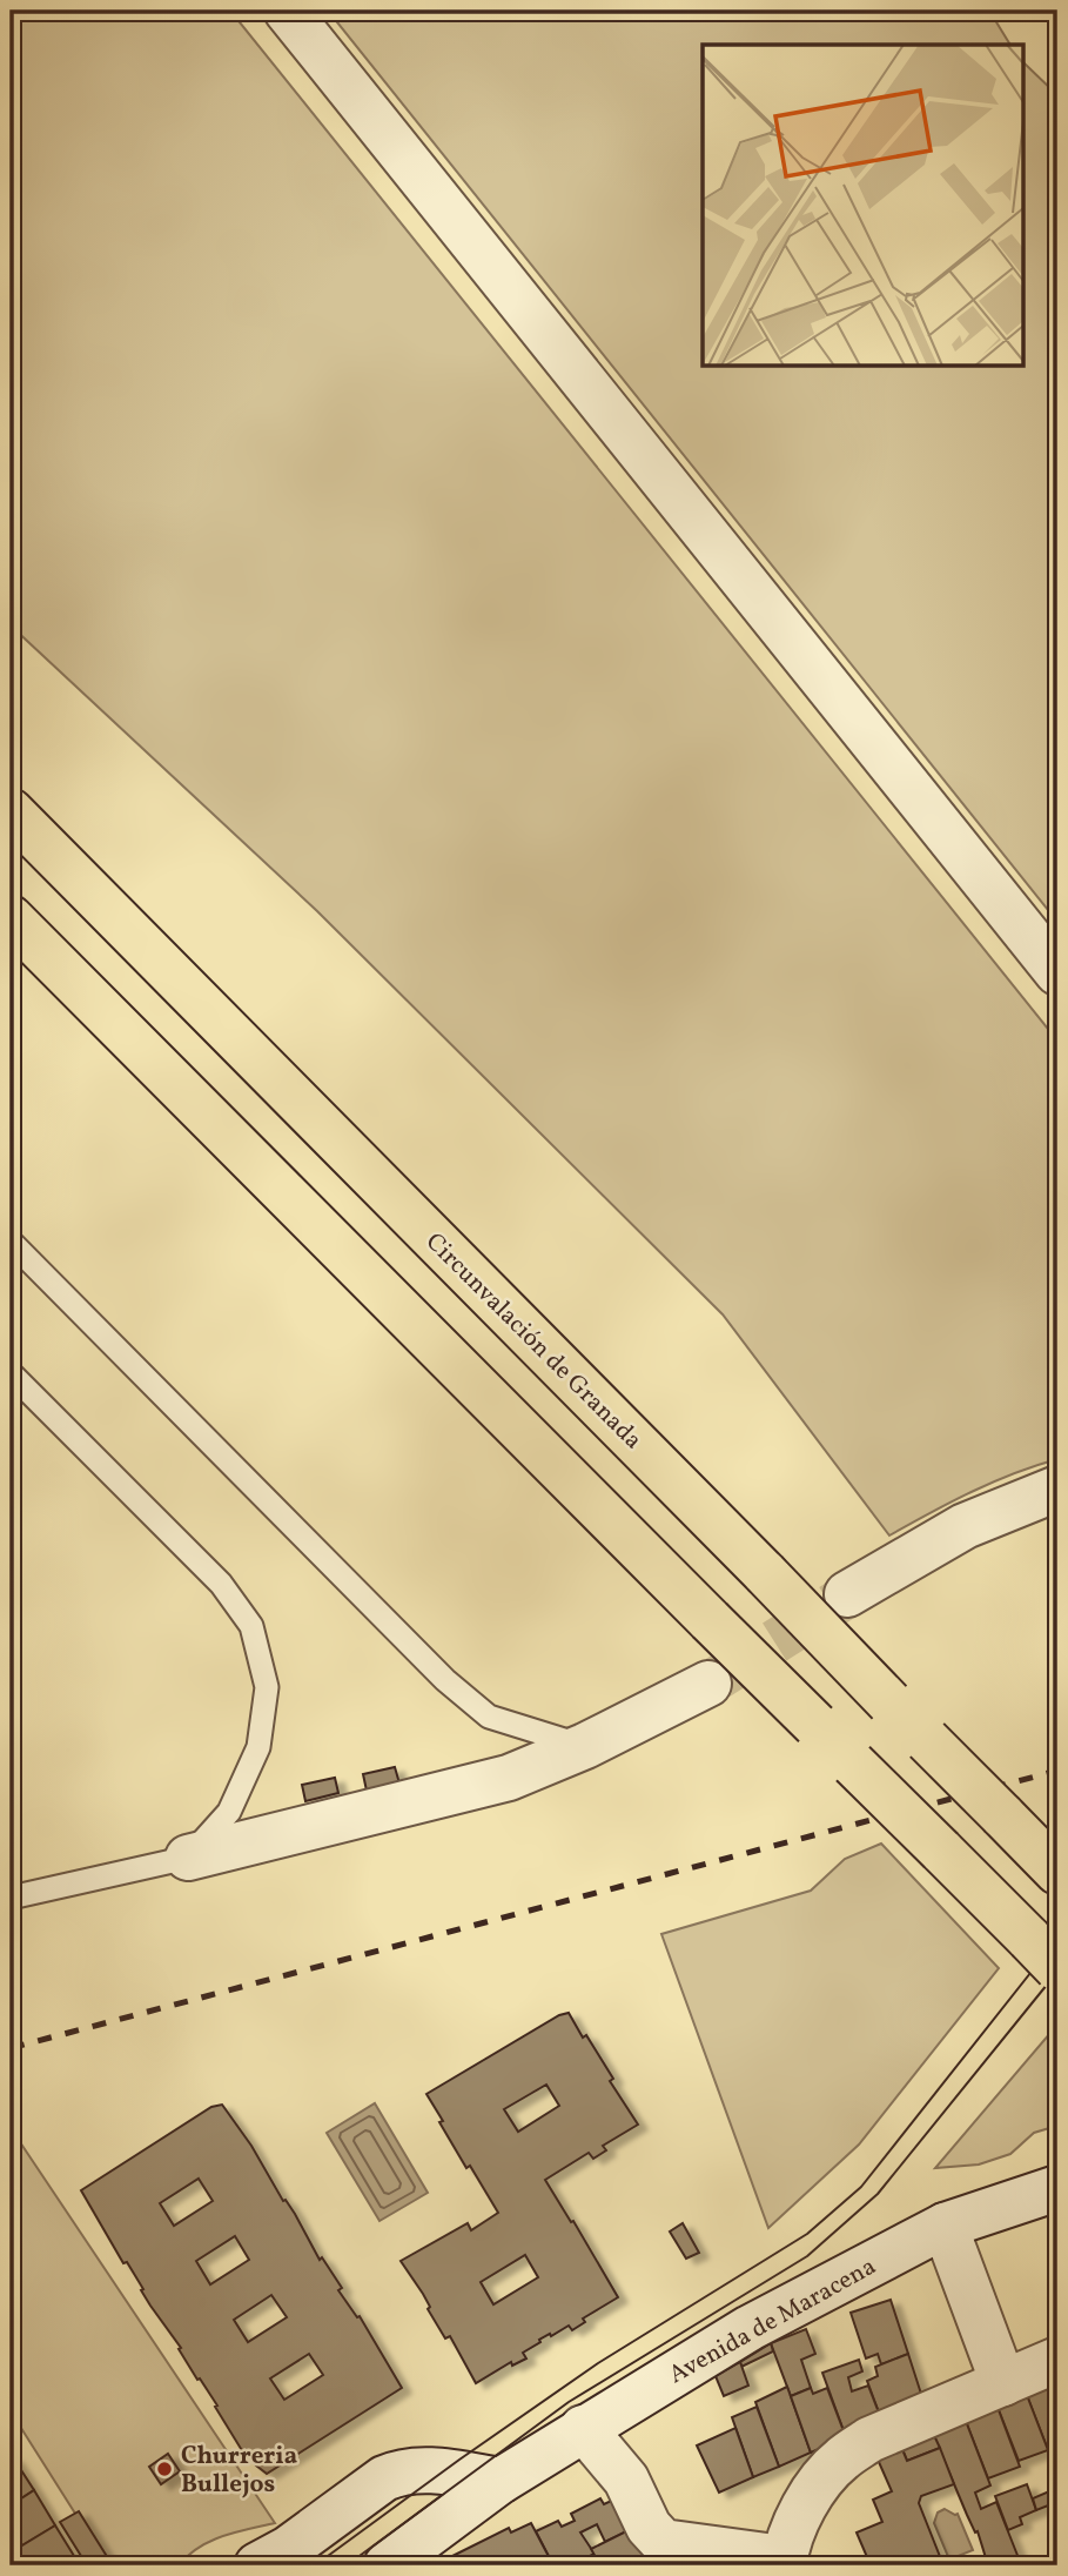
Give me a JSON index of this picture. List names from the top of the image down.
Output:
{
  "streets": {
    "highway": ["Circunvalación de Granada"],
    "street": ["Avenida de Maracena"]
  },
  "places": ["Churreria Bullejos"]
}
